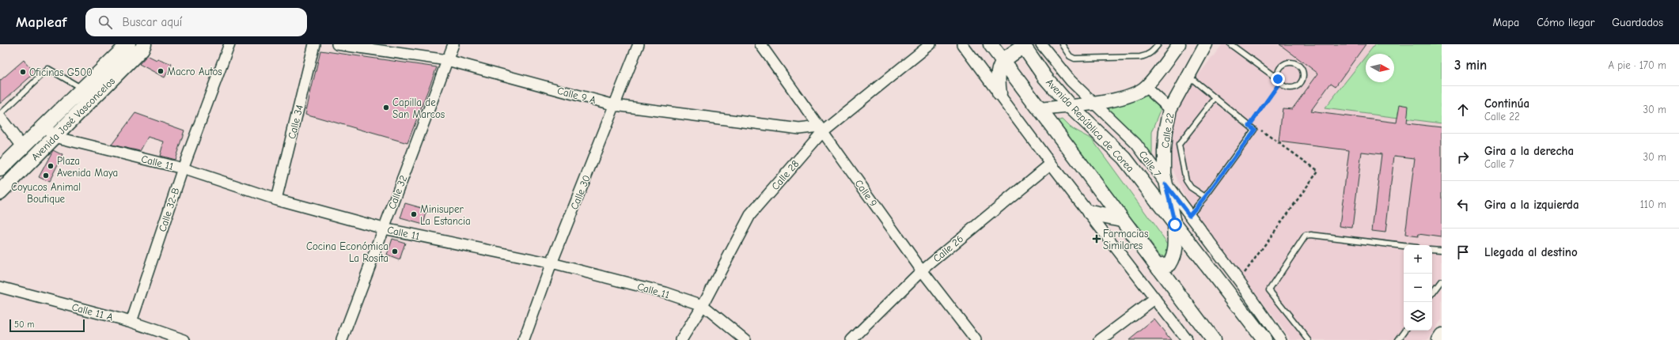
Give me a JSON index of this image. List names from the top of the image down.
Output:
{
  "streets": {
    "main road": ["Avenida José Vasconcelos", "Avenida República de Corea"],
    "street": [
      "Calle 9 A",
      "Calle 34",
      "Calle 22",
      "Calle 11",
      "Calle 7",
      "Calle 28",
      "Calle 32",
      "Calle 30",
      "Calle 9",
      "Calle 32-B",
      "Calle 26",
      "Calle 11 A"
    ]
  },
  "crossings": [
    ["Calle 9 A", "Calle 28"],
    ["Calle 9 A", "Calle 32"],
    ["Calle 9 A", "Calle 30"],
    ["Calle 9 A", "Calle 9"],
    ["Avenida José Vasconcelos", "Calle 11"],
    ["Calle 34", "Calle 11"],
    ["Avenida República de Corea", "Calle 22"],
    ["Calle 22", "Calle 7"],
    ["Calle 11", "Calle 28"],
    ["Calle 11", "Calle 32"],
    ["Calle 11", "Calle 30"],
    ["Calle 11", "Calle 32-B"],
    ["Calle 28", "Calle 9"],
    ["Calle 9", "Calle 26"],
    ["Calle 32-B", "Calle 11 A"]
  ],
  "places": {
    "other": [
      "Macro Autos",
      "Oficinas G500",
      "Capilla de San Marcos",
      "Plaza Avenida Maya",
      "Coyucos Animal Boutique",
      "Minisuper La Estancia",
      "Cocina Económica La Rosita"
    ],
    "health": ["Farmacias Similares"]
  },
  "scale_bar": "50 m",
  "north": "right",
  "page": {
    "header": "Mapleaf",
    "search": "Buscar aquí",
    "nav": ["Mapa", "Cómo llegar", "Guardados"],
    "heading": ["3 min", "A pie · 170 m"],
    "list": [
      ["Continúa", "Calle 22", "30 m"],
      ["Gira a la derecha", "Calle 7", "30 m"],
      ["Gira a la izquierda", "110 m"],
      "Llegada al destino"
    ],
    "map_buttons": ["+", "−"],
    "scale": "50 m"
  }
}
